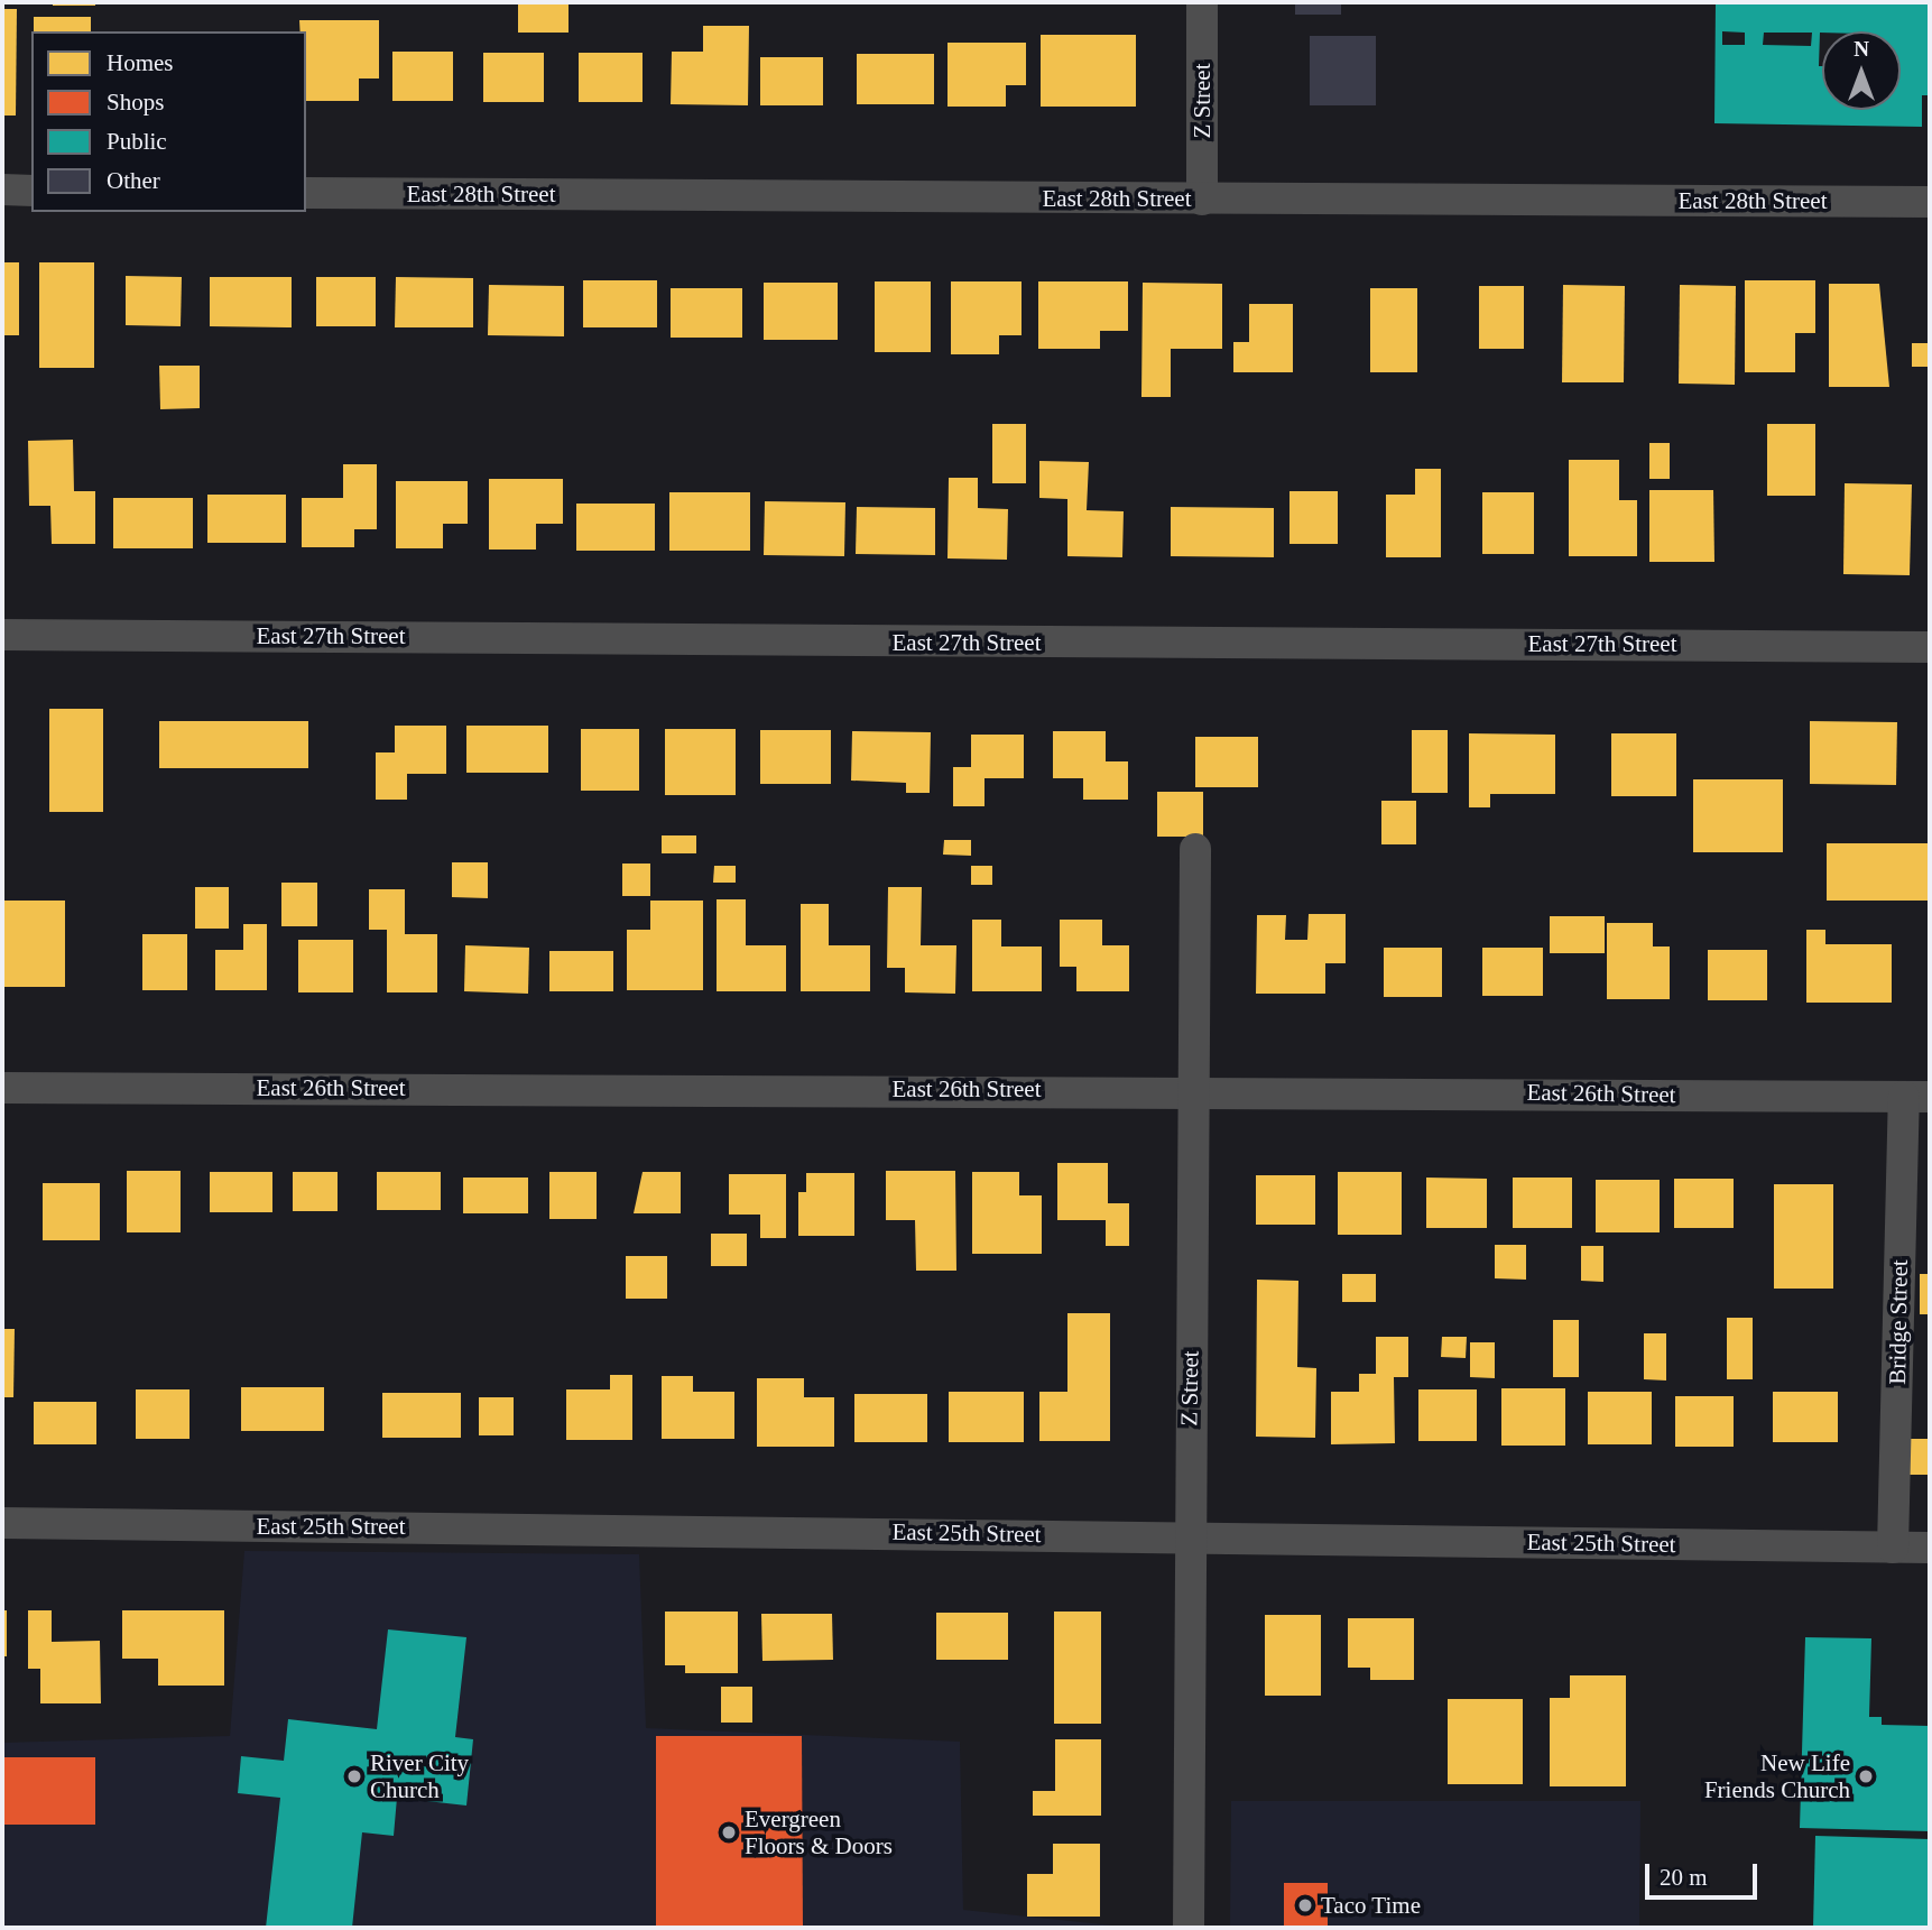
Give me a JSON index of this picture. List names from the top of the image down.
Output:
{
  "streets": {
    "street": [
      "Z Street",
      "East 28th Street",
      "East 27th Street",
      "East 26th Street",
      "Bridge Street",
      "East 25th Street"
    ]
  },
  "crossings": [
    ["Z Street", "East 28th Street"],
    ["Z Street", "East 26th Street"],
    ["Z Street", "East 25th Street"],
    ["East 26th Street", "Bridge Street"],
    ["Bridge Street", "East 25th Street"]
  ],
  "places": [
    "River City Church",
    "New Life Friends Church",
    "Evergreen Floors & Doors",
    "Taco Time"
  ],
  "legend": [
    "Homes",
    "Shops",
    "Public",
    "Other"
  ],
  "scale_bar": "20 m",
  "north": "top"
}
